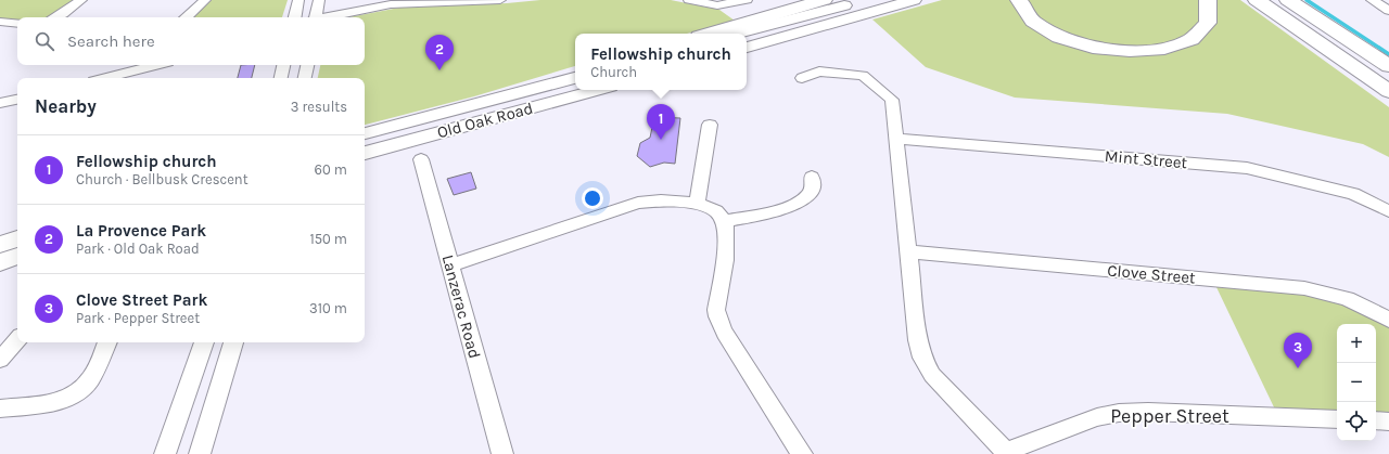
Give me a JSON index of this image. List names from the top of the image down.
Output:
{
  "streets": {
    "main road": ["Old Oak Road"],
    "street": [
      "Mint Street",
      "Clove Street",
      "Lanzerac Road",
      "Pepper Street"
    ]
  },
  "page": {
    "search": "Search here",
    "popup": ["Fellowship church", "Church"],
    "pins": ["2", "1", "3"],
    "heading": ["Nearby", "3 results"],
    "list": [
      {
        "mark": "1",
        "name": "Fellowship church",
        "note": "Church · Bellbusk Crescent",
        "value": "60 m"
      },
      {
        "mark": "2",
        "name": "La Provence Park",
        "note": "Park · Old Oak Road",
        "value": "150 m"
      },
      {
        "mark": "3",
        "name": "Clove Street Park",
        "note": "Park · Pepper Street",
        "value": "310 m"
      }
    ],
    "map_buttons": ["+", "−"]
  }
}
